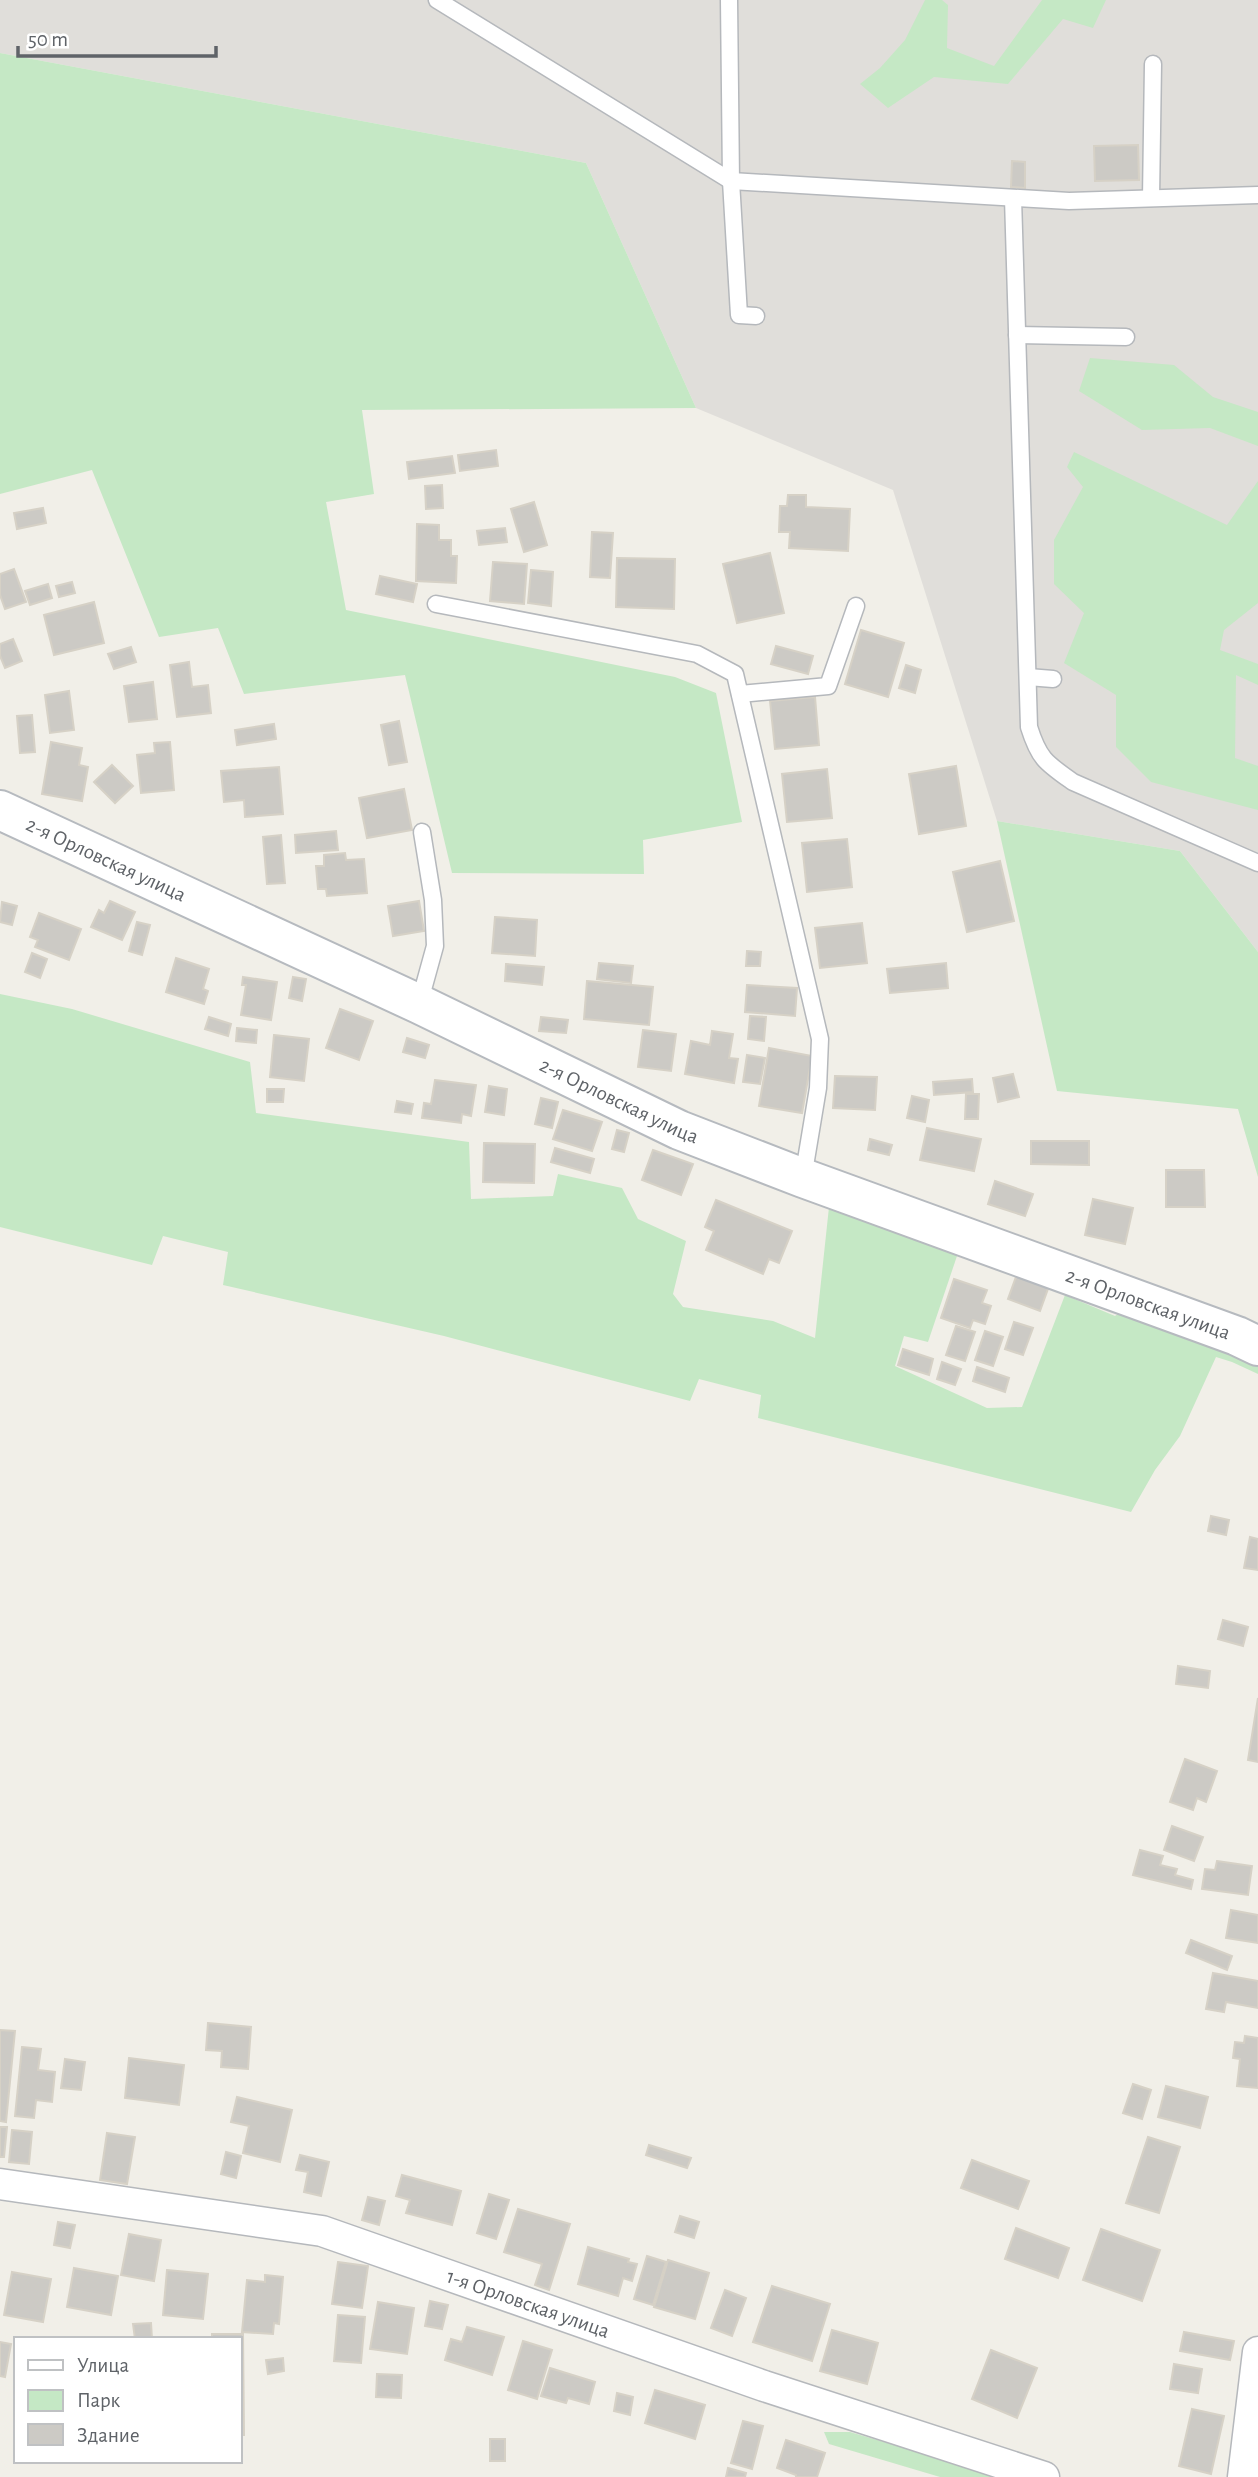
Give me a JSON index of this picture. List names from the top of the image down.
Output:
{
  "streets": {
    "street": ["2-я Орловская улица", "1-я Орловская улица"]
  },
  "legend": ["Улица", "Парк", "Здание"],
  "scale_bar": "50 m"
}
